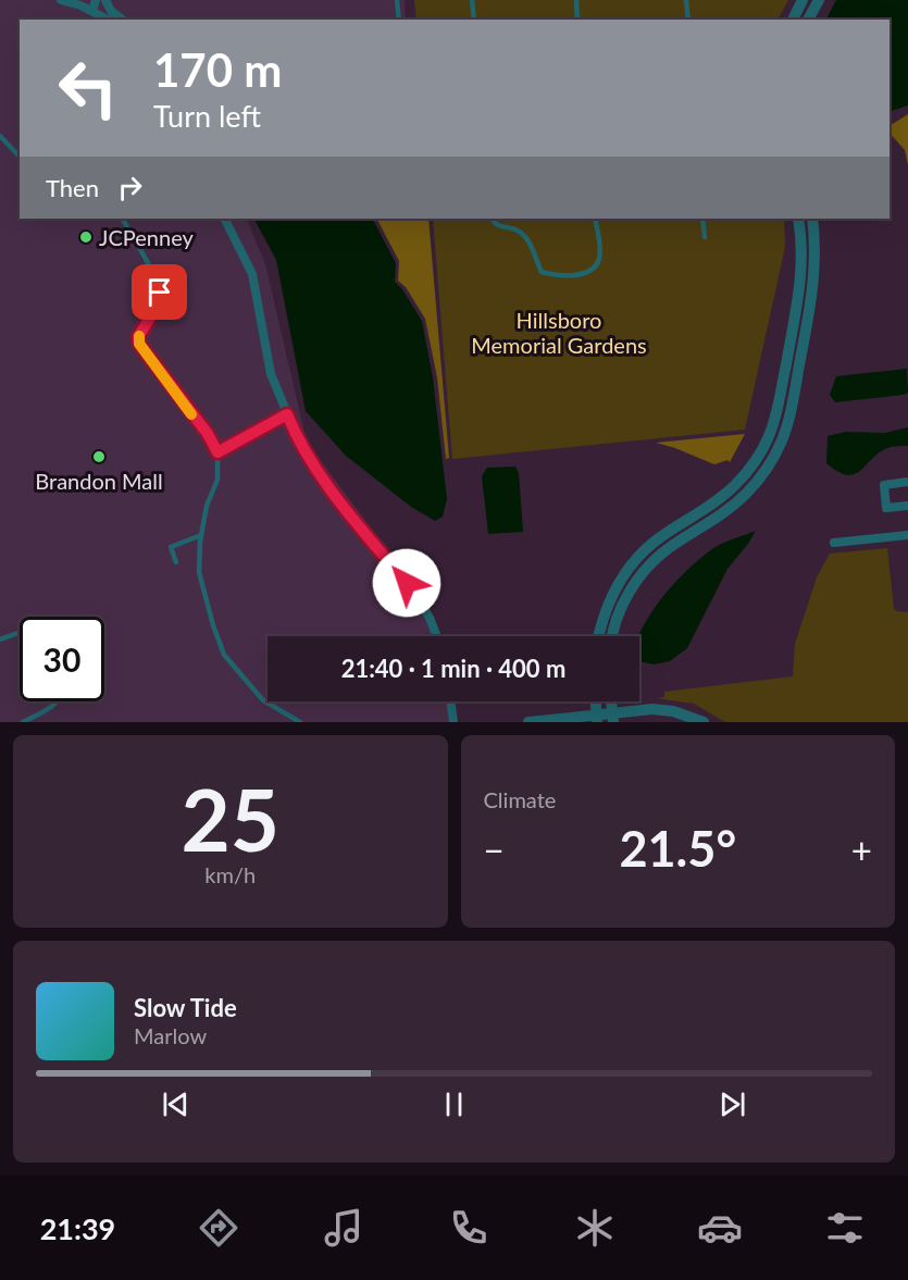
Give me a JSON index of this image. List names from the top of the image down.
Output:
{
  "parks": ["Hillsboro Memorial Gardens"],
  "places": ["JCPenney", "Brandon Mall"],
  "page": {
    "turn": ["170 m", "Turn left"],
    "then": "Then",
    "limit": "30",
    "trip": "21:40 · 1 min · 400 m",
    "tile": [
      ["25", "km/h"],
      "Climate"
    ],
    "heat": ["−", "21.5°", "+"],
    "song": ["Slow Tide", "Marlow"],
    "tabs": "21:39"
  }
}
